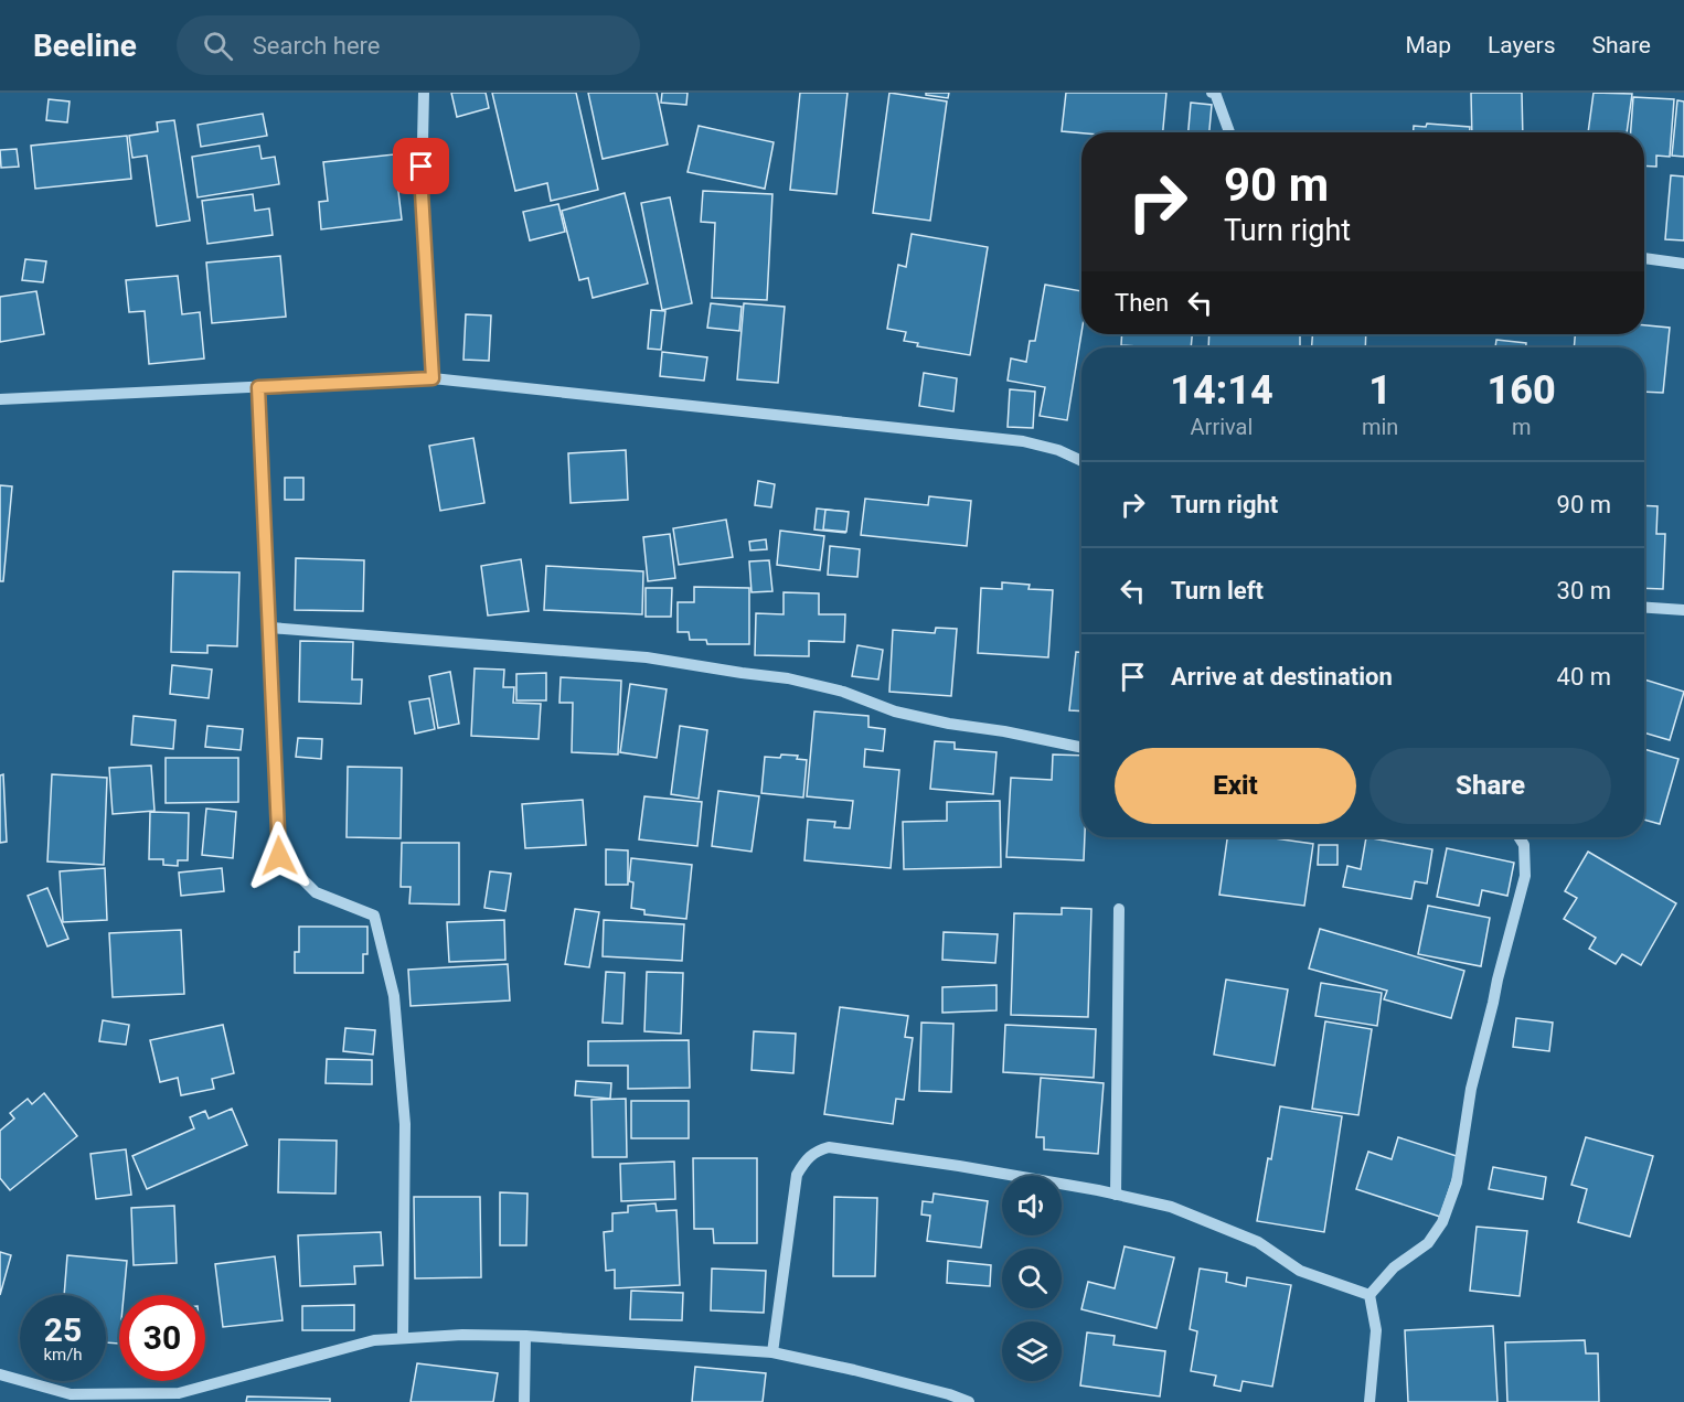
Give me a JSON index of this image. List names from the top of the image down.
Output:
{
  "page": {
    "header": "Beeline",
    "search": "Search here",
    "nav": ["Map", "Layers", "Share"],
    "turn": ["90 m", "Turn right"],
    "then": "Then",
    "eta": [
      "14:14",
      "Arrival",
      "1",
      "min",
      "160",
      "m"
    ],
    "list": [
      {
        "name": "Turn right",
        "value": "90 m"
      },
      {
        "name": "Turn left",
        "value": "30 m"
      },
      {
        "name": "Arrive at destination",
        "value": "40 m"
      }
    ],
    "buttons": ["Exit", "Share"],
    "speed": "25 km/h",
    "limit": "30"
  }
}
